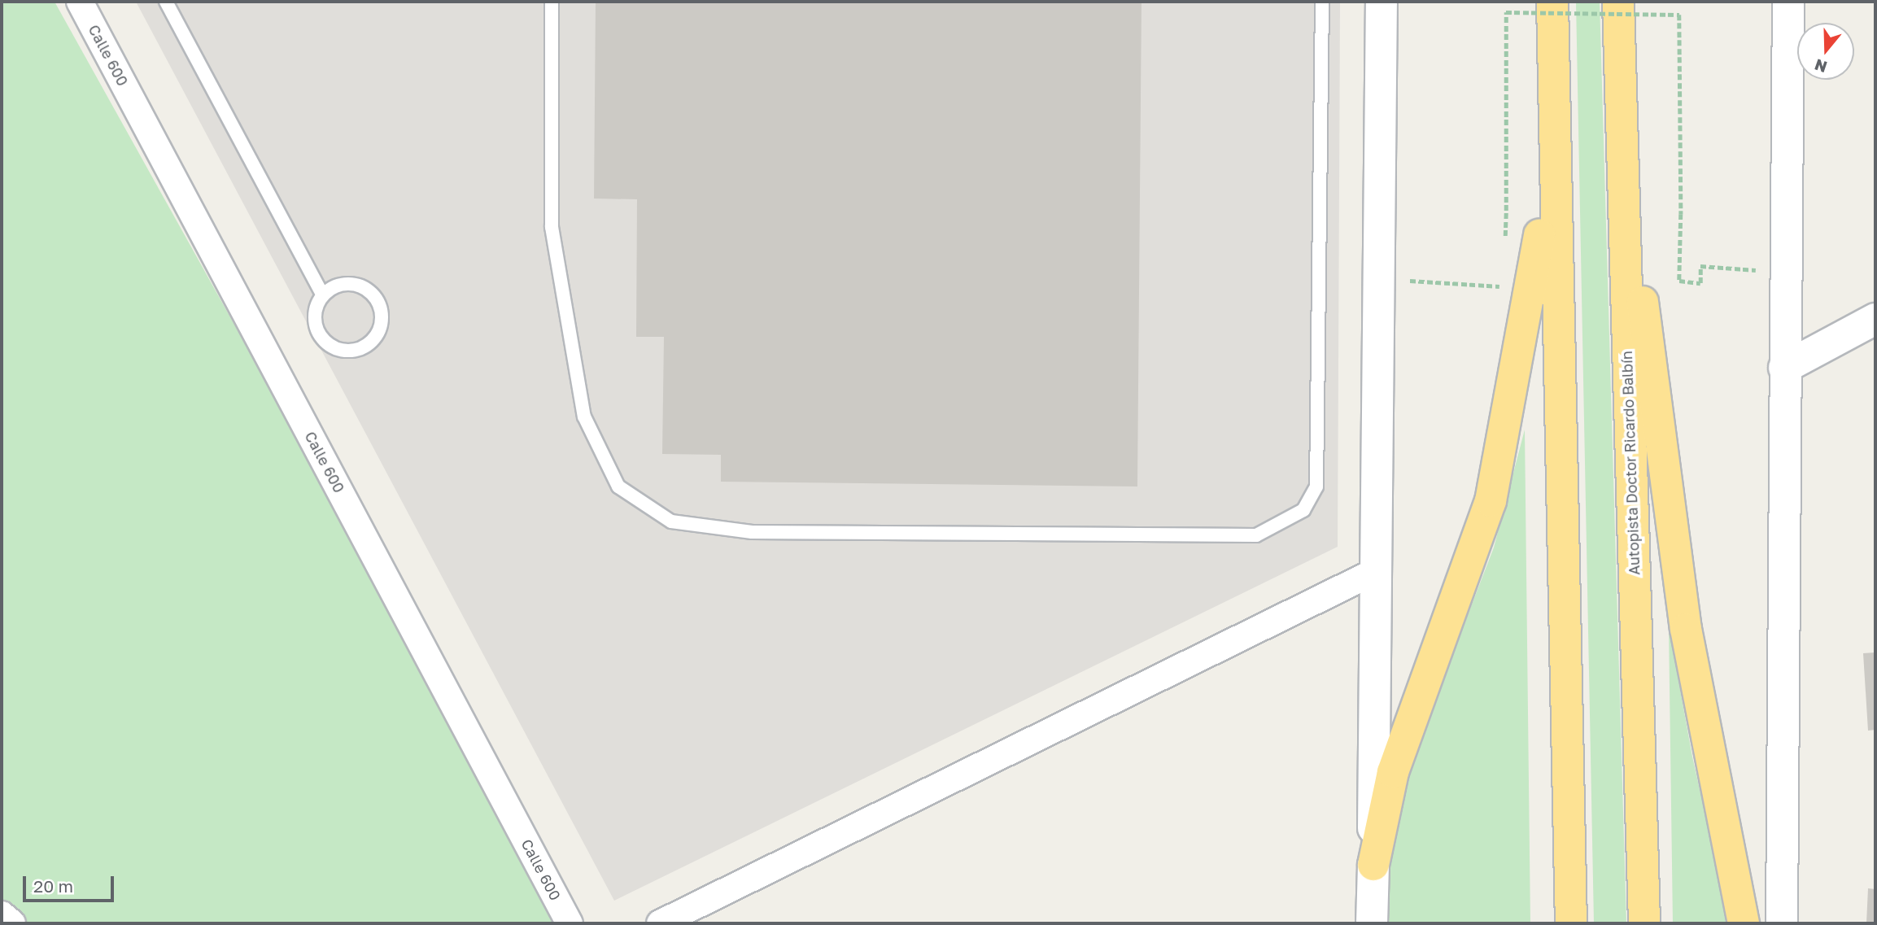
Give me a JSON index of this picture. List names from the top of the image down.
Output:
{
  "streets": {
    "highway": ["Autopista Doctor Ricardo Balbín"],
    "street": ["Calle 600"]
  },
  "scale_bar": "20 m",
  "north": "bottom"
}
